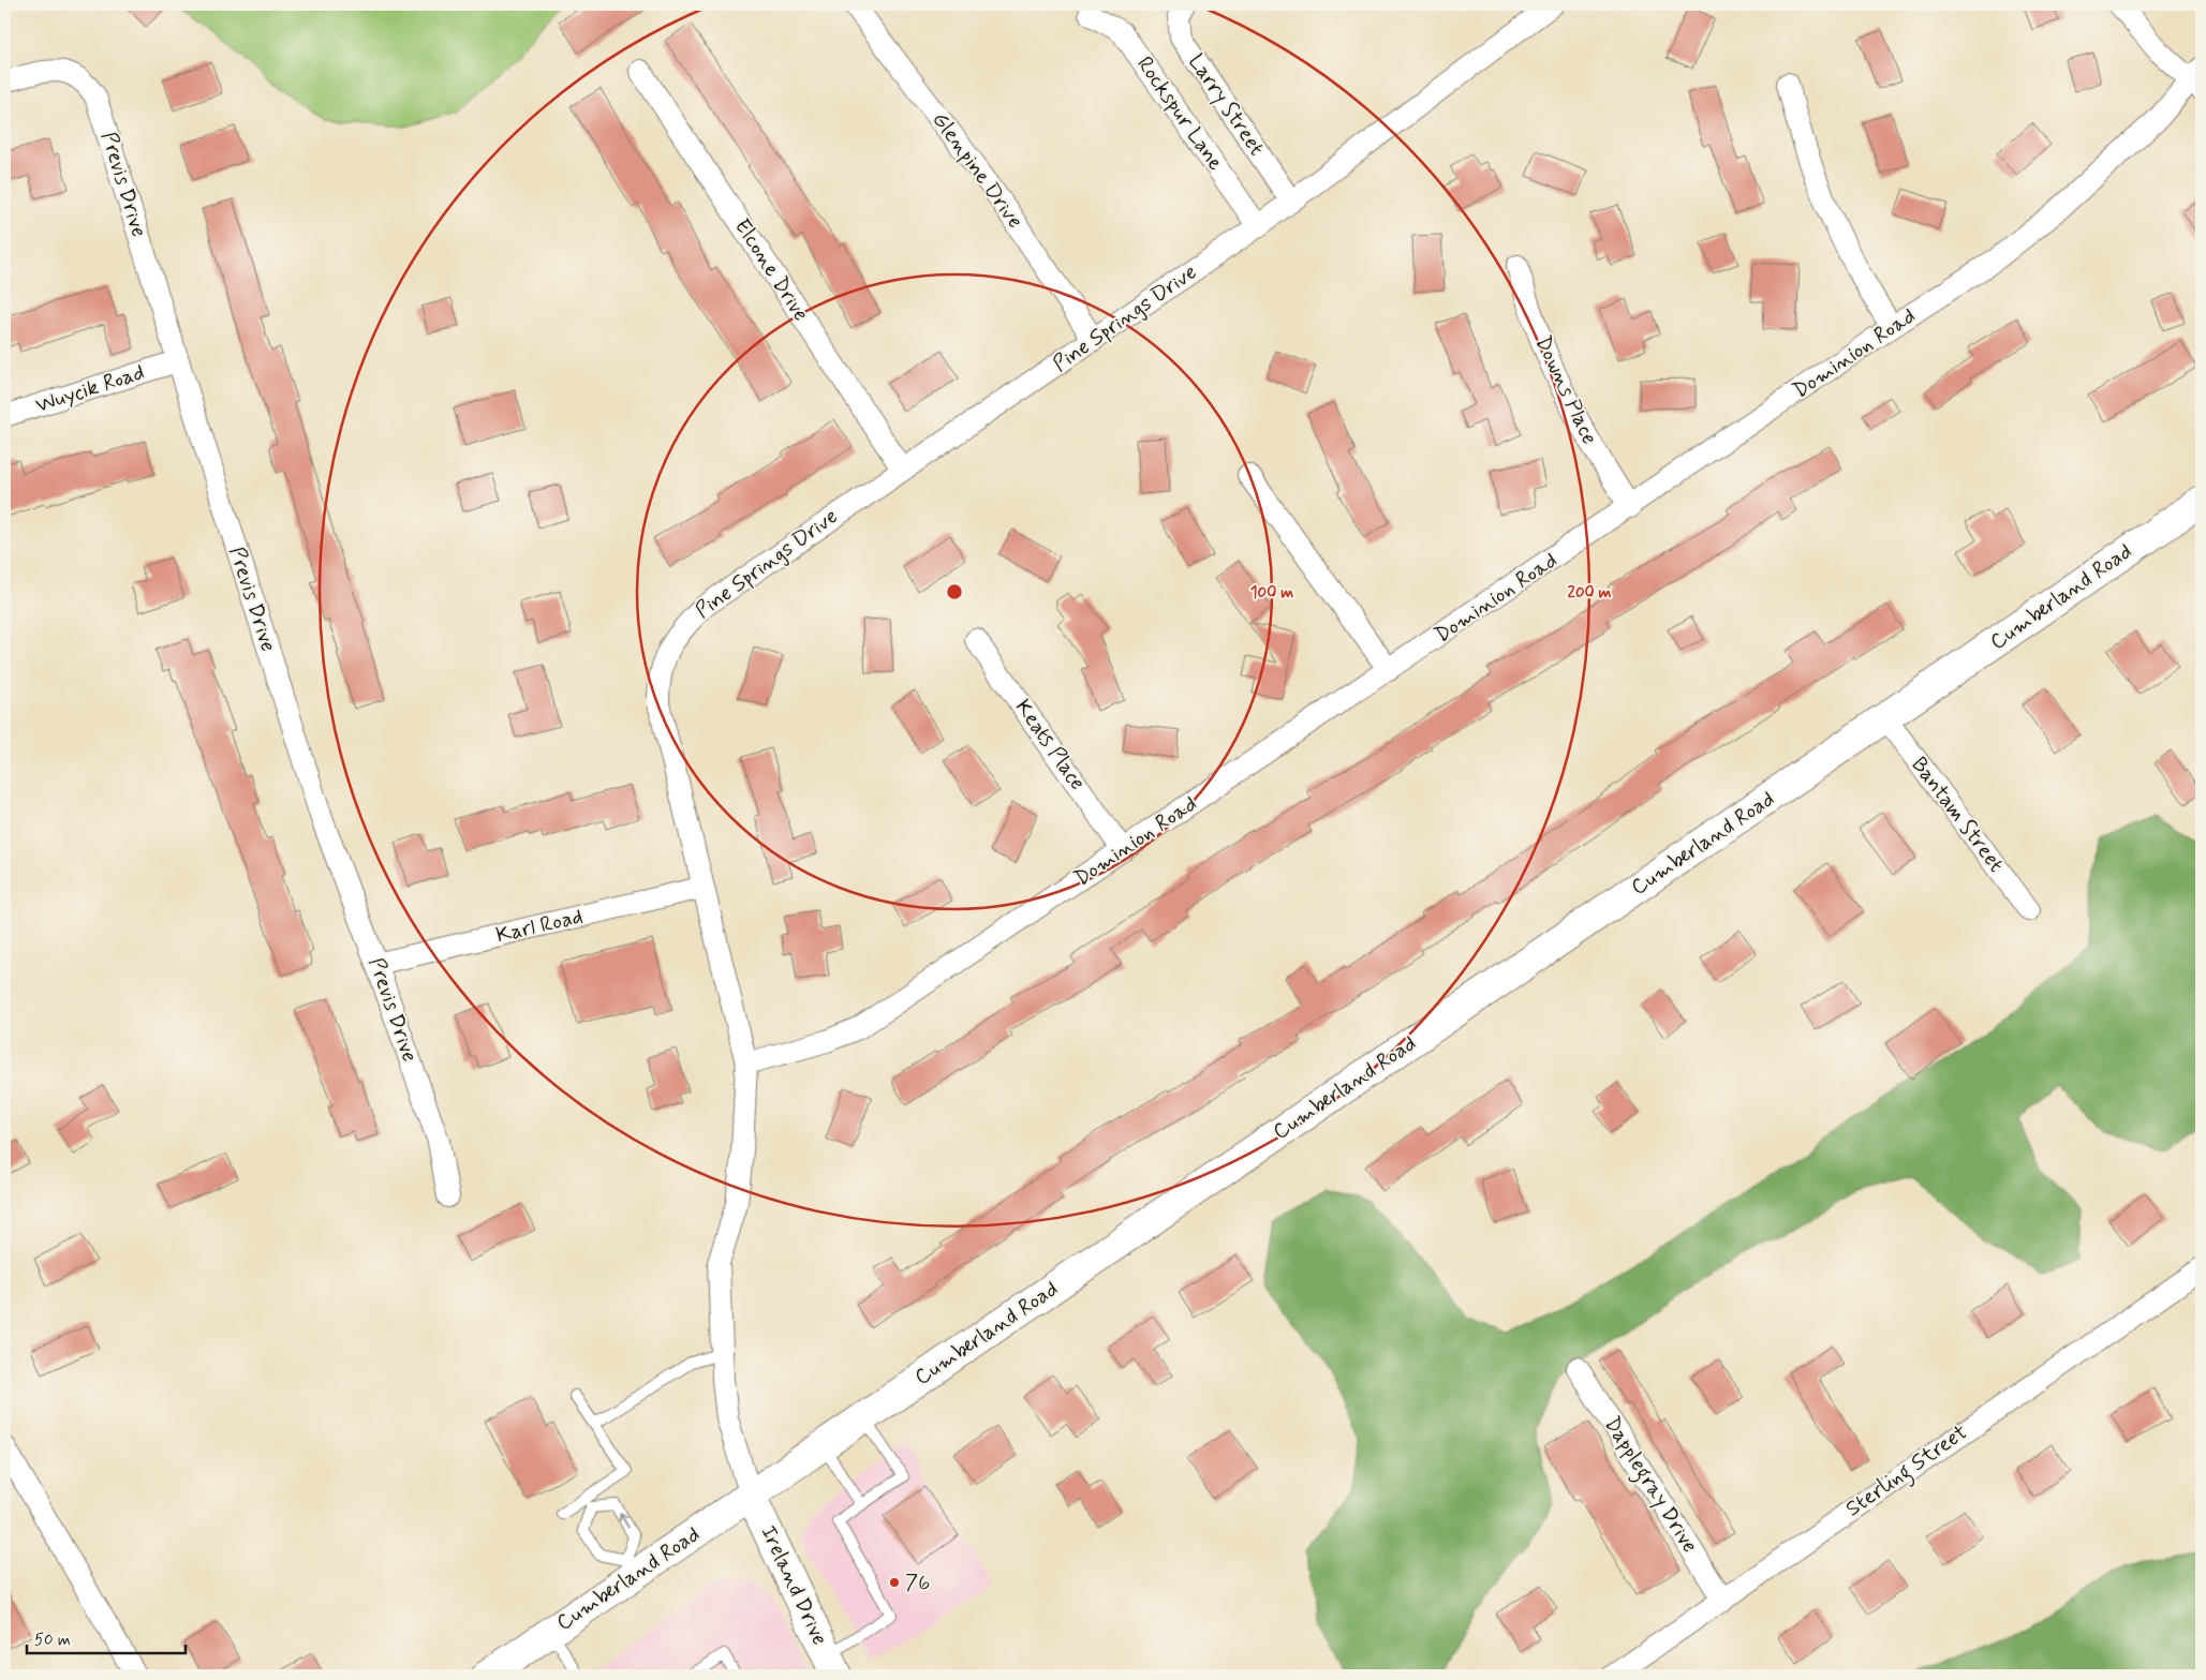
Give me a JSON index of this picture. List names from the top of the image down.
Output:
{
  "streets": {
    "main road": ["Cumberland Road", "Ireland Drive"],
    "street": [
      "Larry Street",
      "Rockspur Lane",
      "Glenpine Drive",
      "Previs Drive",
      "Elcone Drive",
      "Pine Springs Drive",
      "Dominion Road",
      "Wuycik Road",
      "Downs Place",
      "Keats Place",
      "Bantam Street",
      "Karl Road",
      "Sterling Street",
      "Dapplegray Drive"
    ]
  },
  "crossings": [
    ["Larry Street", "Pine Springs Drive"],
    ["Rockspur Lane", "Pine Springs Drive"],
    ["Glenpine Drive", "Pine Springs Drive"],
    ["Previs Drive", "Wuycik Road"],
    ["Previs Drive", "Karl Road"],
    ["Elcone Drive", "Pine Springs Drive"],
    ["Pine Springs Drive", "Dominion Road"],
    ["Pine Springs Drive", "Cumberland Road"],
    ["Pine Springs Drive", "Karl Road"],
    ["Pine Springs Drive", "Ireland Drive"],
    ["Dominion Road", "Downs Place"],
    ["Dominion Road", "Keats Place"],
    ["Cumberland Road", "Bantam Street"],
    ["Cumberland Road", "Ireland Drive"],
    ["Sterling Street", "Dapplegray Drive"]
  ],
  "places": ["76"],
  "scale_bar": "50 m",
  "rings": ["100 m", "200 m"]
}
